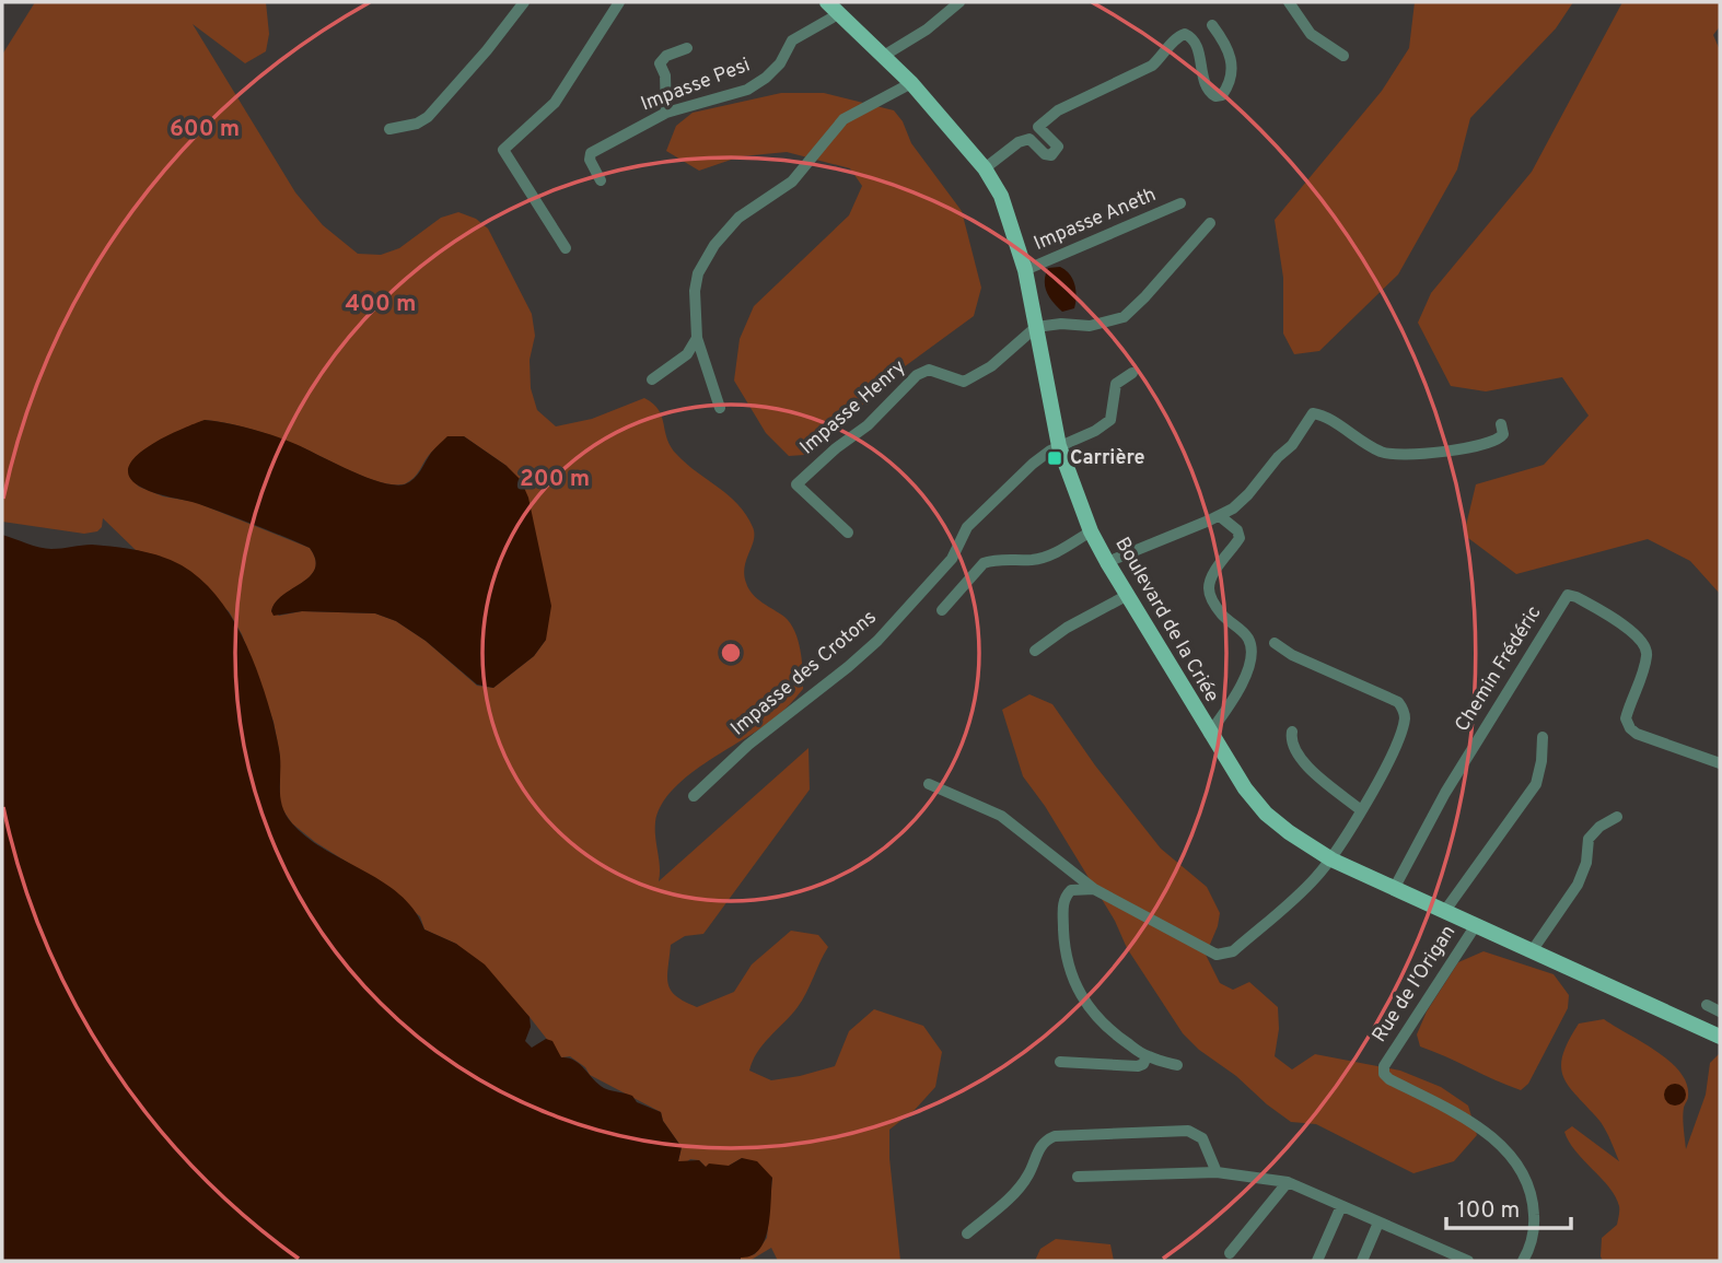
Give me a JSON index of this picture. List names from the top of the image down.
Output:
{
  "streets": {
    "main road": ["Boulevard de la Criée"],
    "street": [
      "Impasse Pesi",
      "Impasse Aneth",
      "Impasse Henry",
      "Chemin Frédéric",
      "Impasse des Crotons",
      "Rue de l'Origan"
    ]
  },
  "crossings": [
    ["Impasse Pesi", "Boulevard de la Criée"],
    ["Impasse Aneth", "Boulevard de la Criée"],
    ["Impasse Henry", "Boulevard de la Criée"],
    ["Boulevard de la Criée", "Chemin Frédéric"],
    ["Boulevard de la Criée", "Impasse des Crotons"],
    ["Boulevard de la Criée", "Rue de l'Origan"]
  ],
  "places": {
    "transit": ["Carrière"]
  },
  "scale_bar": "100 m",
  "rings": ["600 m", "400 m", "200 m"]
}
